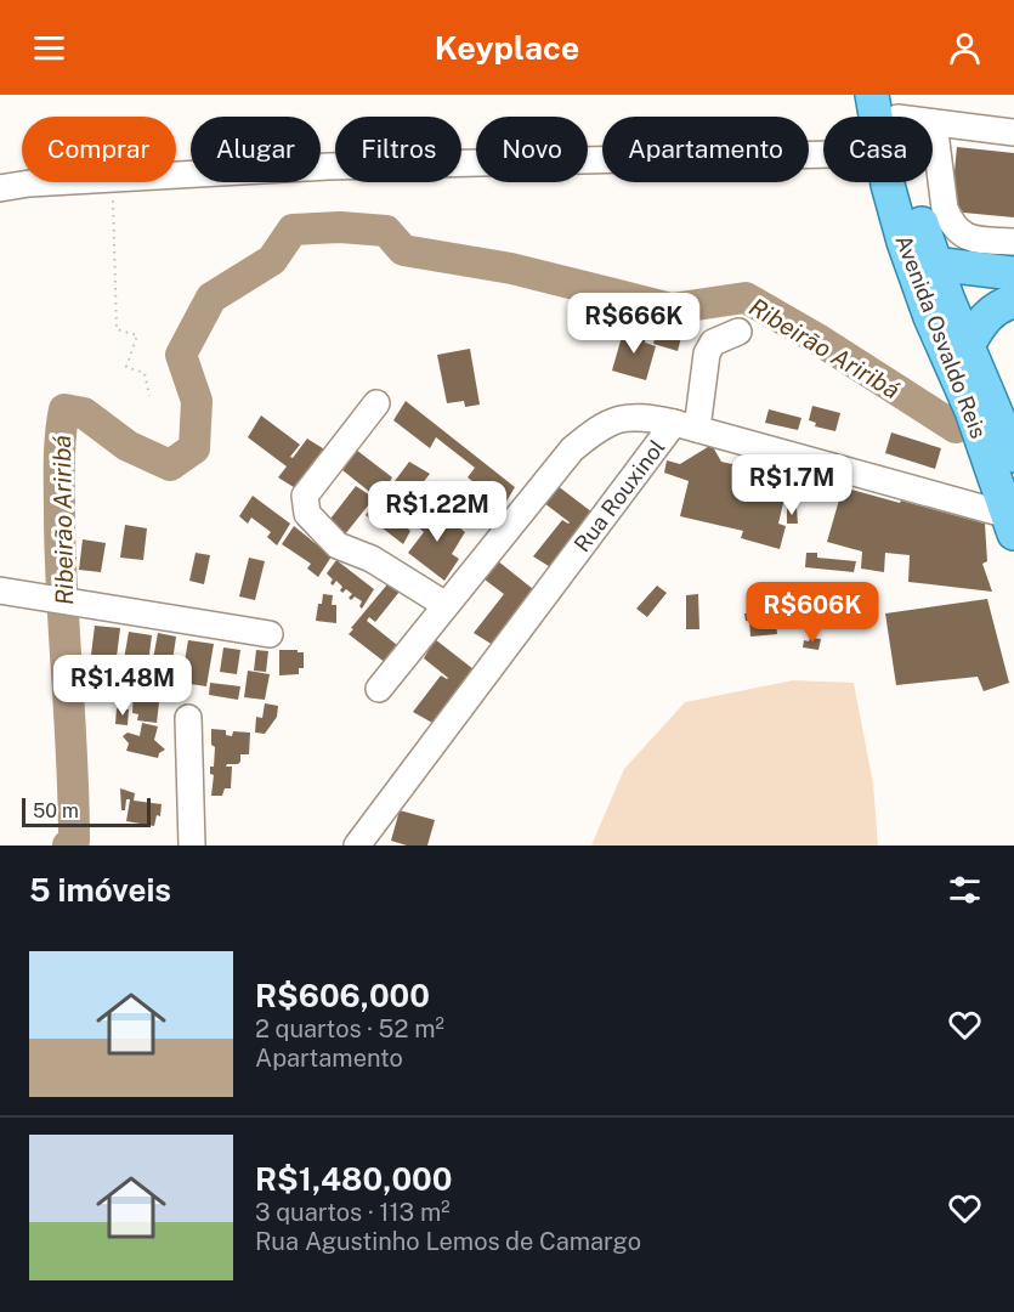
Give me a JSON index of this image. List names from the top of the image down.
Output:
{
  "streets": {
    "main road": ["Avenida Osvaldo Reis"],
    "street": ["Rua Rouxinol"]
  },
  "water": ["Ribeirão Ariribá"],
  "scale_bar": "50 m",
  "page": {
    "header": "Keyplace",
    "chip": [
      "Comprar",
      "Alugar",
      "Filtros",
      "Novo",
      "Apartamento",
      "Casa"
    ],
    "price": [
      "R$666K",
      "R$1.7M",
      "R$1.22M",
      "R$606K",
      "R$1.48M"
    ],
    "scale": "50 m",
    "heading": "5 imóveis",
    "list": [
      {
        "name": "R$606,000",
        "note": "2 quartos · 52 m² · Apartamento"
      },
      {
        "name": "R$1,480,000",
        "note": "3 quartos · 113 m² · Rua Agustinho Lemos de Camargo"
      }
    ]
  }
}
